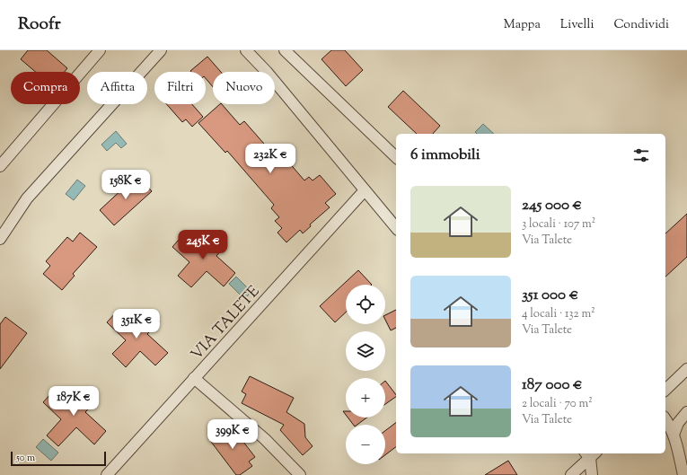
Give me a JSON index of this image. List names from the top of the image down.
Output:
{
  "streets": {
    "street": ["VIA TALETE"]
  },
  "scale_bar": "50 m",
  "page": {
    "header": "Roofr",
    "nav": ["Mappa", "Livelli", "Condividi"],
    "chip": [
      "Compra",
      "Affitta",
      "Filtri",
      "Nuovo"
    ],
    "heading": "6 immobili",
    "price": [
      "232K €",
      "158K €",
      "245K €",
      "351K €",
      "187K €",
      "399K €"
    ],
    "list": [
      {
        "name": "245 000 €",
        "note": "3 locali · 107 m² · Via Talete"
      },
      {
        "name": "351 000 €",
        "note": "4 locali · 132 m² · Via Talete"
      },
      {
        "name": "187 000 €",
        "note": "2 locali · 70 m² · Via Talete"
      }
    ],
    "map_buttons": ["+", "−"],
    "scale": "50 m"
  }
}
